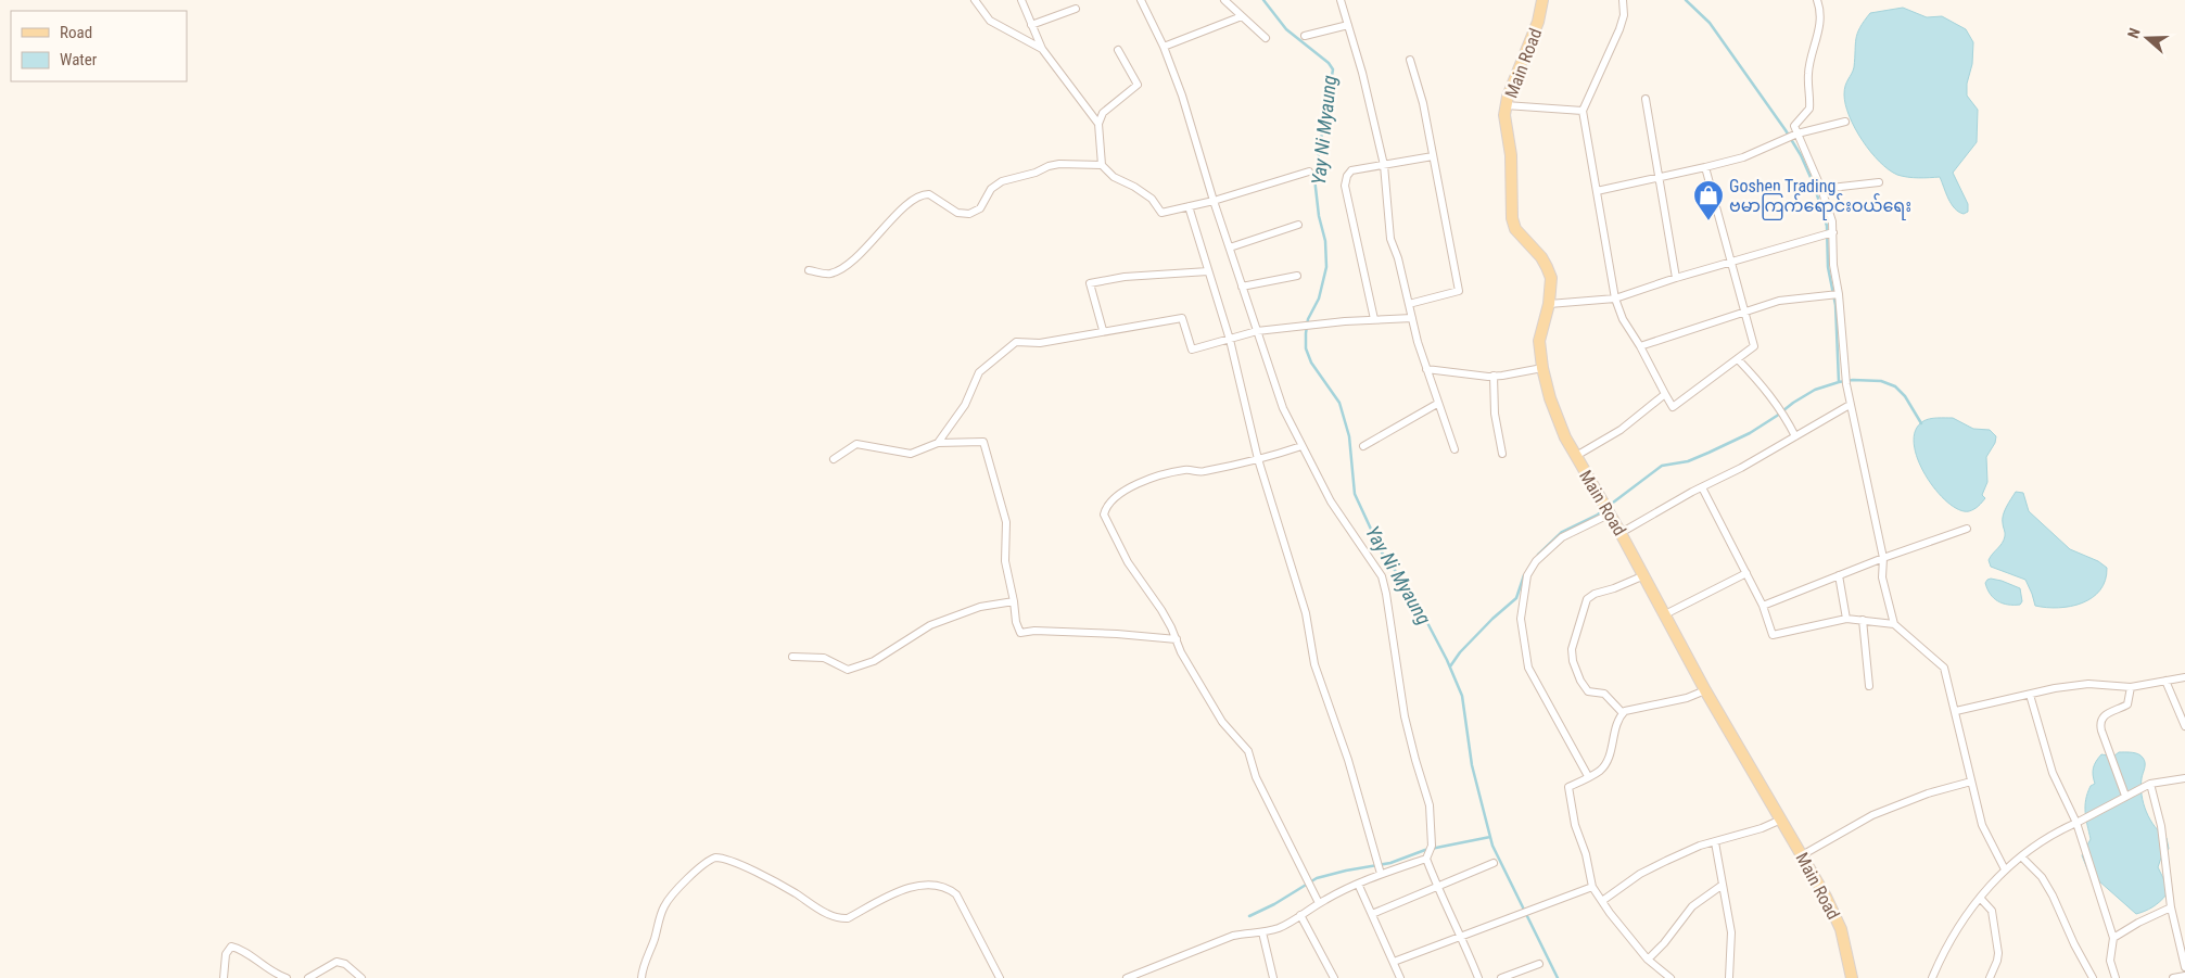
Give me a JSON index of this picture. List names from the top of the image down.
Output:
{
  "streets": {
    "main road": ["Main Road"]
  },
  "water": ["Yay Ni Myaung"],
  "places": {
    "shop": ["Goshen Trading ဗမာကြက်ရောင်းဝယ်ရေး"]
  },
  "legend": ["Road", "Water"],
  "north": "left"
}
